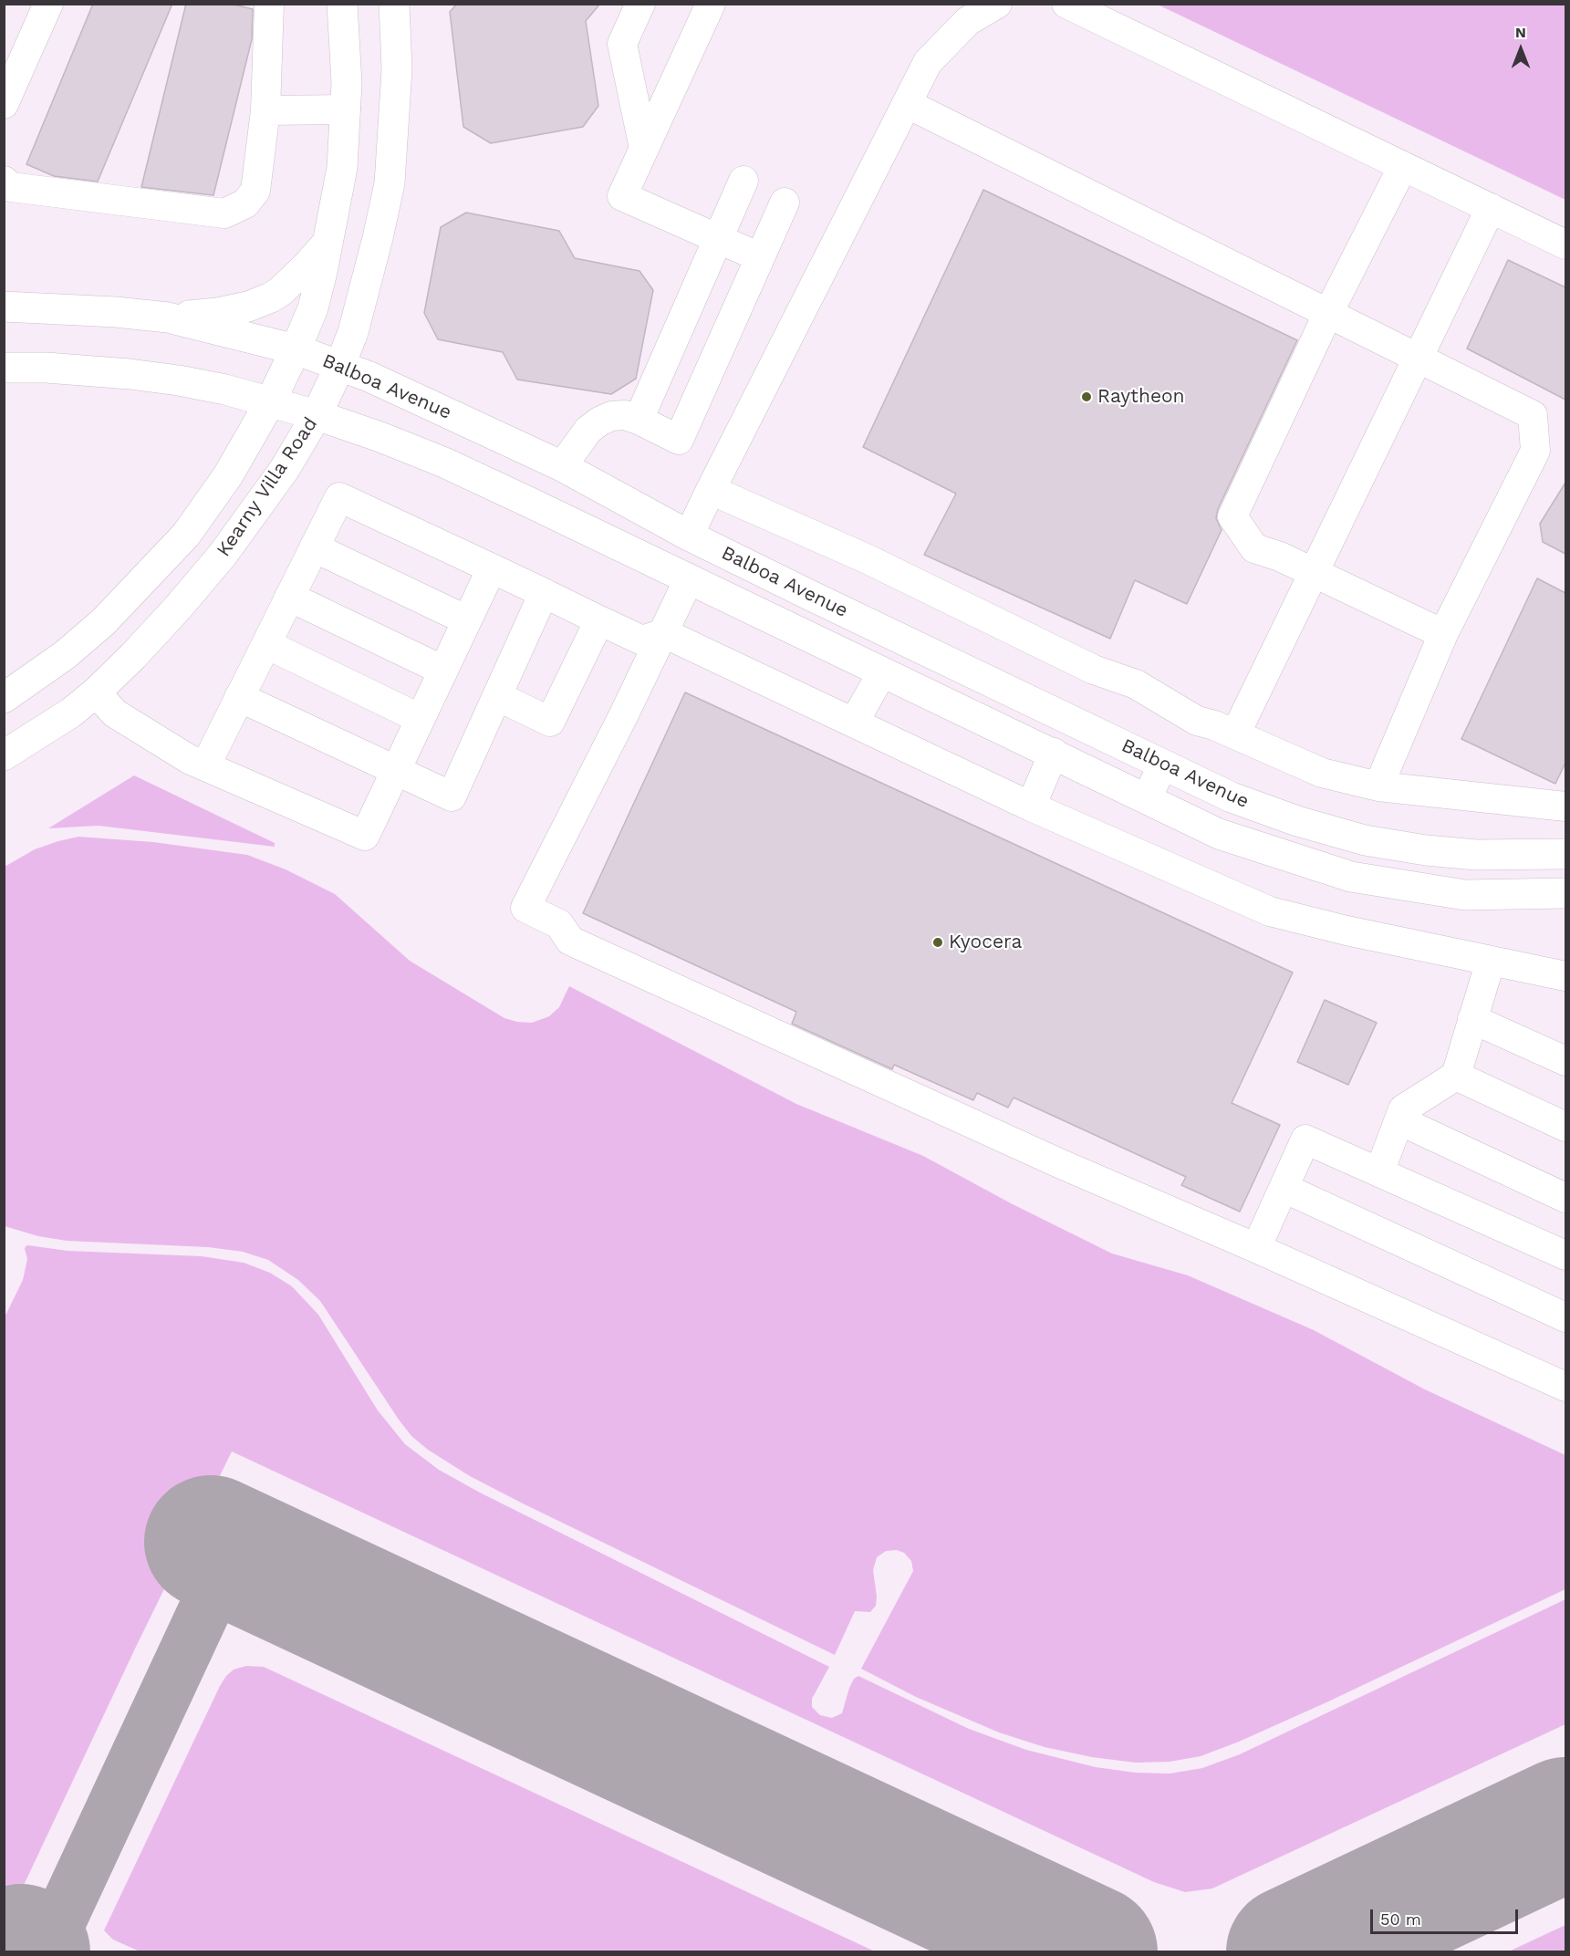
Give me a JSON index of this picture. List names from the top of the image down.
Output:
{
  "streets": {
    "main road": ["Balboa Avenue", "Kearny Villa Road"]
  },
  "crossings": [
    ["Balboa Avenue", "Kearny Villa Road"]
  ],
  "places": ["Raytheon", "Kyocera"],
  "scale_bar": "50 m",
  "north": "top"
}
